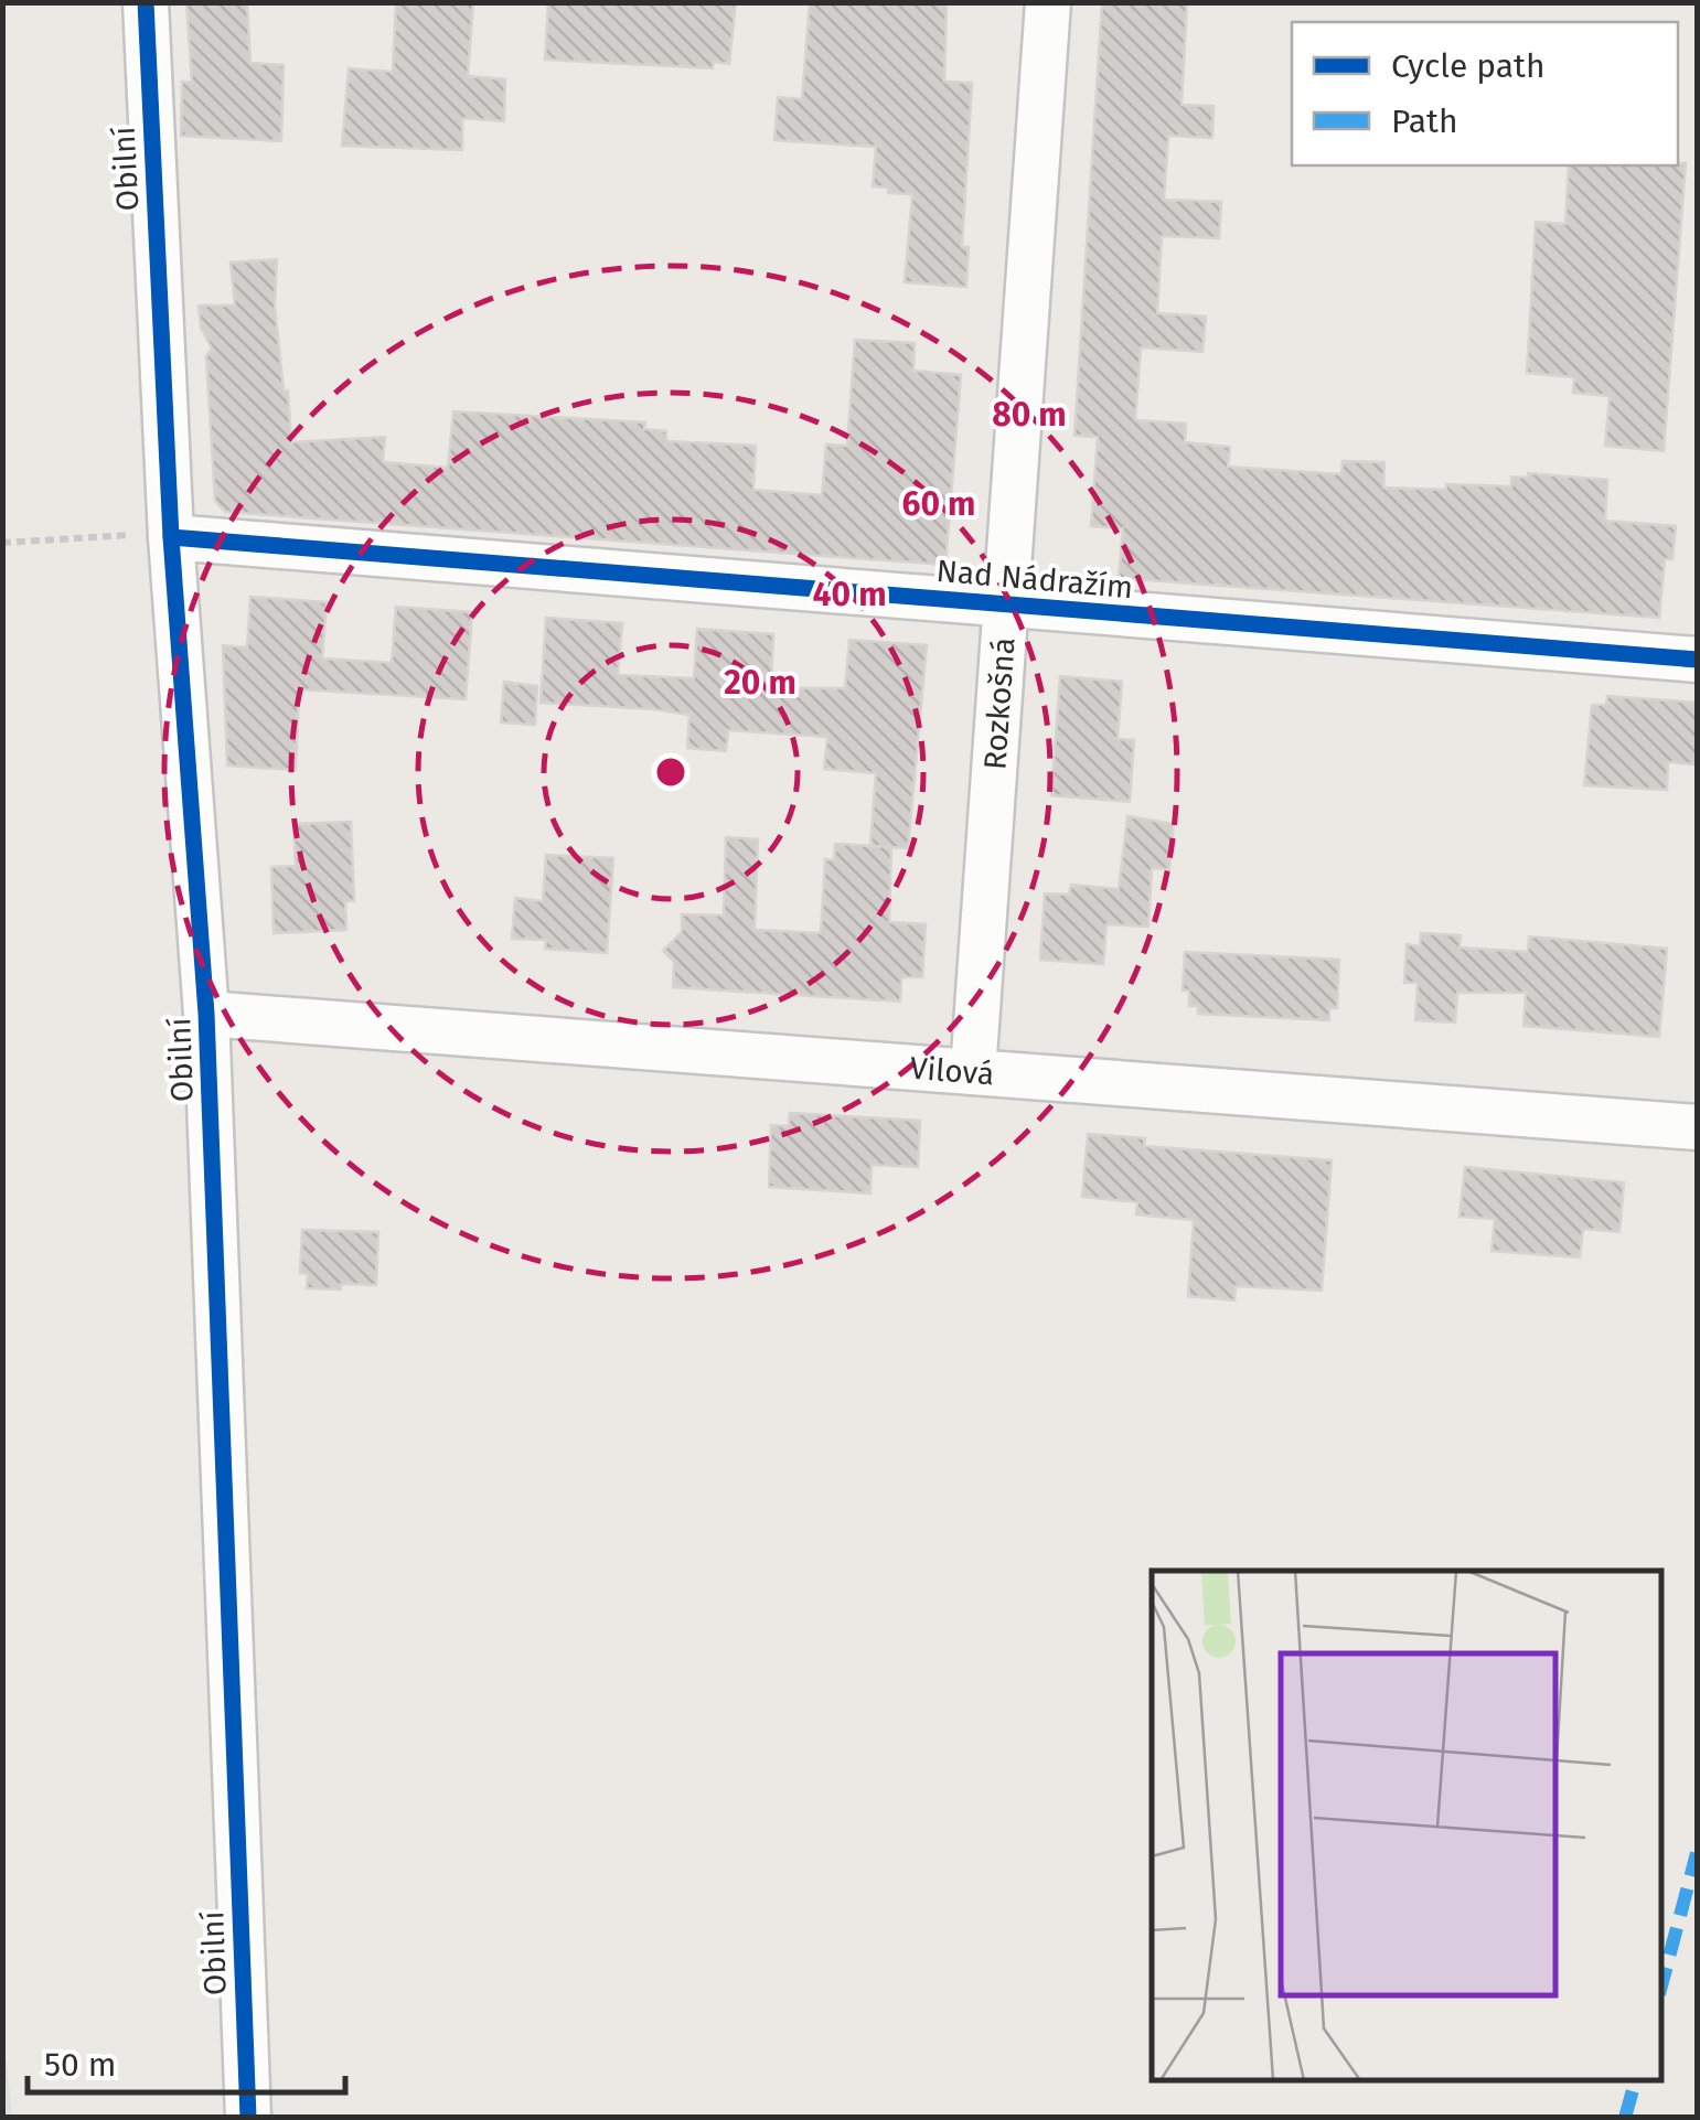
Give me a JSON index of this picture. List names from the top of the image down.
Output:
{
  "streets": {
    "street": [
      "Obilní",
      "Nad Nádražím",
      "Rozkošná",
      "Vilová"
    ]
  },
  "crossings": [
    ["Obilní", "Nad Nádražím"],
    ["Obilní", "Vilová"],
    ["Nad Nádražím", "Rozkošná"],
    ["Rozkošná", "Vilová"]
  ],
  "legend": ["Cycle path", "Path"],
  "scale_bar": "50 m",
  "rings": [
    "80 m",
    "60 m",
    "40 m",
    "20 m"
  ]
}
